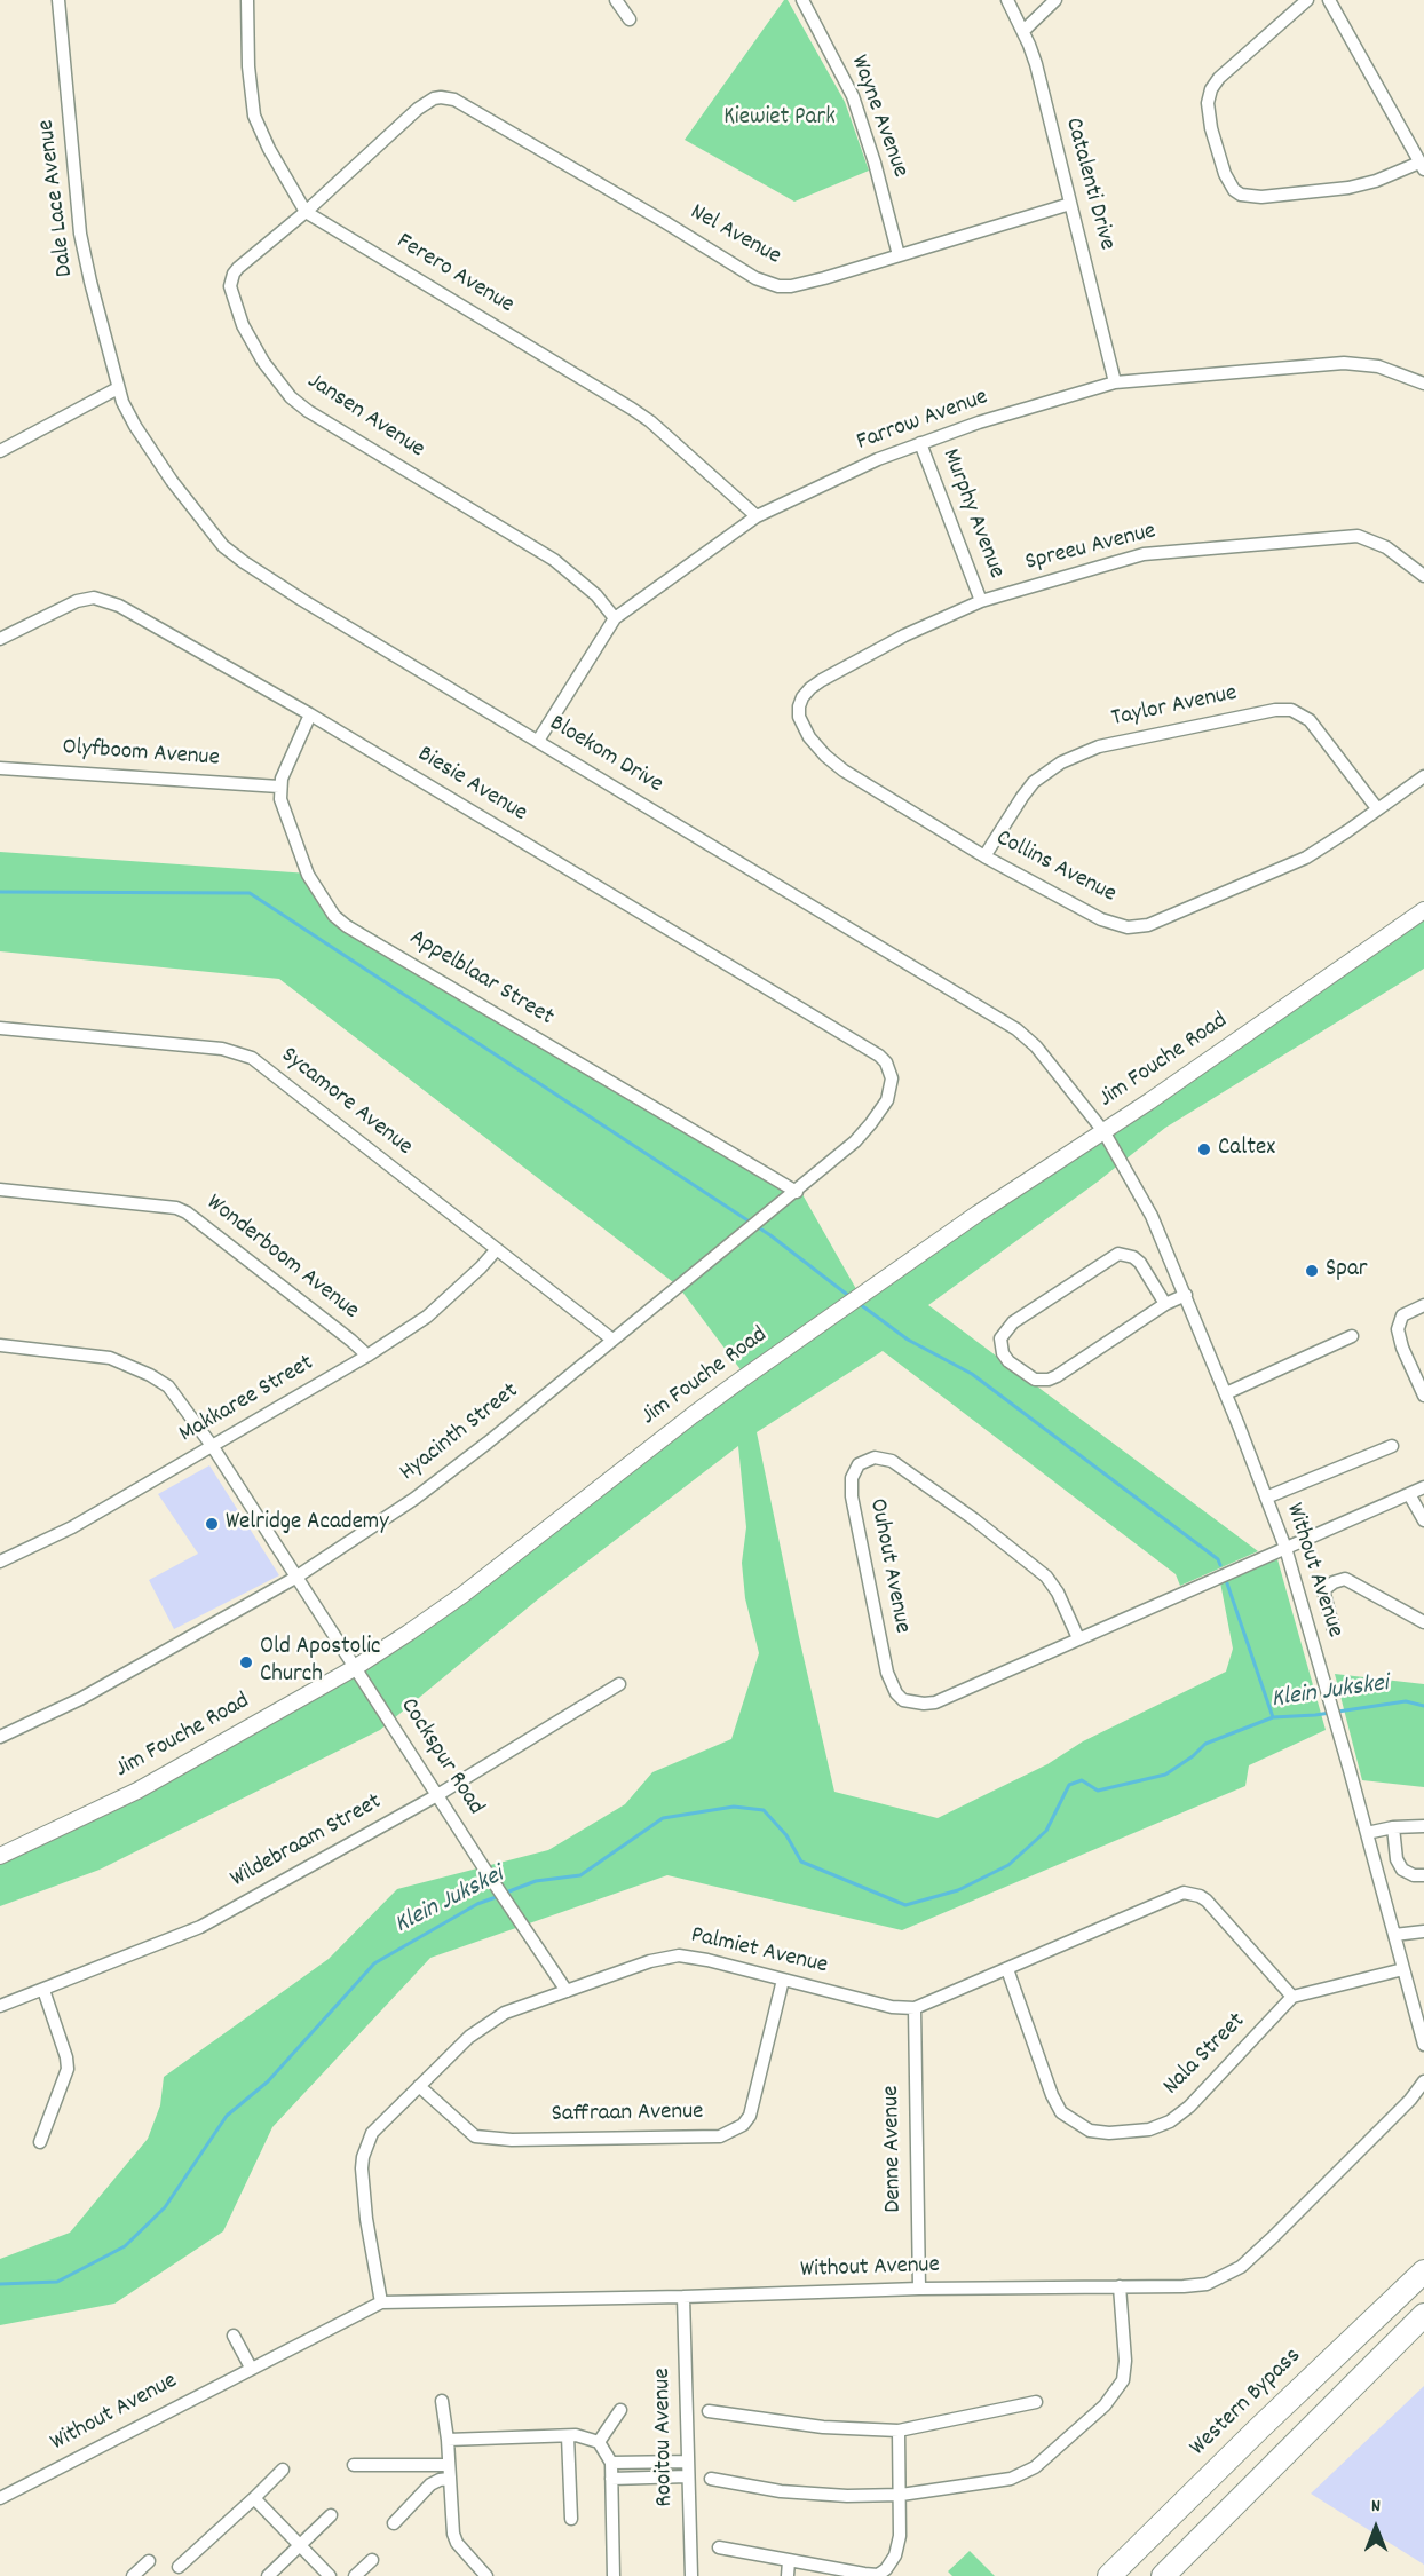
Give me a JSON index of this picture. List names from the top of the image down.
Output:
{
  "streets": {
    "highway": ["Western Bypass"],
    "street": [
      "Wayne Avenue",
      "Catalenti Drive",
      "Dale Lace Avenue",
      "Nel Avenue",
      "Ferero Avenue",
      "Jansen Avenue",
      "Farrow Avenue",
      "Murphy Avenue",
      "Spreeu Avenue",
      "Taylor Avenue",
      "Olyfboom Avenue",
      "Bloekom Drive",
      "Biesie Avenue",
      "Collins Avenue",
      "Appelblaar Street",
      "Jim Fouche Road",
      "Sycamore Avenue",
      "Wonderboom Avenue",
      "Makkaree Street",
      "Hyacinth Street",
      "Ouhout Avenue",
      "Without Avenue",
      "Cockspur Road",
      "Wildebraam Street",
      "Palmiet Avenue",
      "Nala Street",
      "Saffraan Avenue",
      "Denne Avenue",
      "Rooitou Avenue"
    ]
  },
  "crossings": [
    ["Wayne Avenue", "Nel Avenue"],
    ["Catalenti Drive", "Nel Avenue"],
    ["Catalenti Drive", "Farrow Avenue"],
    ["Dale Lace Avenue", "Bloekom Drive"],
    ["Nel Avenue", "Jansen Avenue"],
    ["Ferero Avenue", "Jansen Avenue"],
    ["Ferero Avenue", "Farrow Avenue"],
    ["Jansen Avenue", "Farrow Avenue"],
    ["Farrow Avenue", "Murphy Avenue"],
    ["Farrow Avenue", "Bloekom Drive"],
    ["Murphy Avenue", "Spreeu Avenue"],
    ["Spreeu Avenue", "Collins Avenue"],
    ["Taylor Avenue", "Collins Avenue"],
    ["Olyfboom Avenue", "Appelblaar Street"],
    ["Bloekom Drive", "Jim Fouche Road"],
    ["Bloekom Drive", "Without Avenue"],
    ["Biesie Avenue", "Hyacinth Street"],
    ["Appelblaar Street", "Hyacinth Street"],
    ["Jim Fouche Road", "Without Avenue"],
    ["Jim Fouche Road", "Cockspur Road"],
    ["Sycamore Avenue", "Makkaree Street"],
    ["Sycamore Avenue", "Hyacinth Street"],
    ["Wonderboom Avenue", "Makkaree Street"],
    ["Makkaree Street", "Cockspur Road"],
    ["Hyacinth Street", "Cockspur Road"],
    ["Ouhout Avenue", "Without Avenue"],
    ["Without Avenue", "Palmiet Avenue"],
    ["Without Avenue", "Denne Avenue"],
    ["Without Avenue", "Rooitou Avenue"],
    ["Cockspur Road", "Wildebraam Street"],
    ["Cockspur Road", "Palmiet Avenue"],
    ["Palmiet Avenue", "Nala Street"],
    ["Palmiet Avenue", "Saffraan Avenue"],
    ["Palmiet Avenue", "Denne Avenue"]
  ],
  "water": ["Klein Jukskei"],
  "parks": ["Kiewiet Park"],
  "places": [
    "Caltex",
    "Spar",
    "Welridge Academy",
    "Old Apostolic Church"
  ],
  "north": "top"
}
